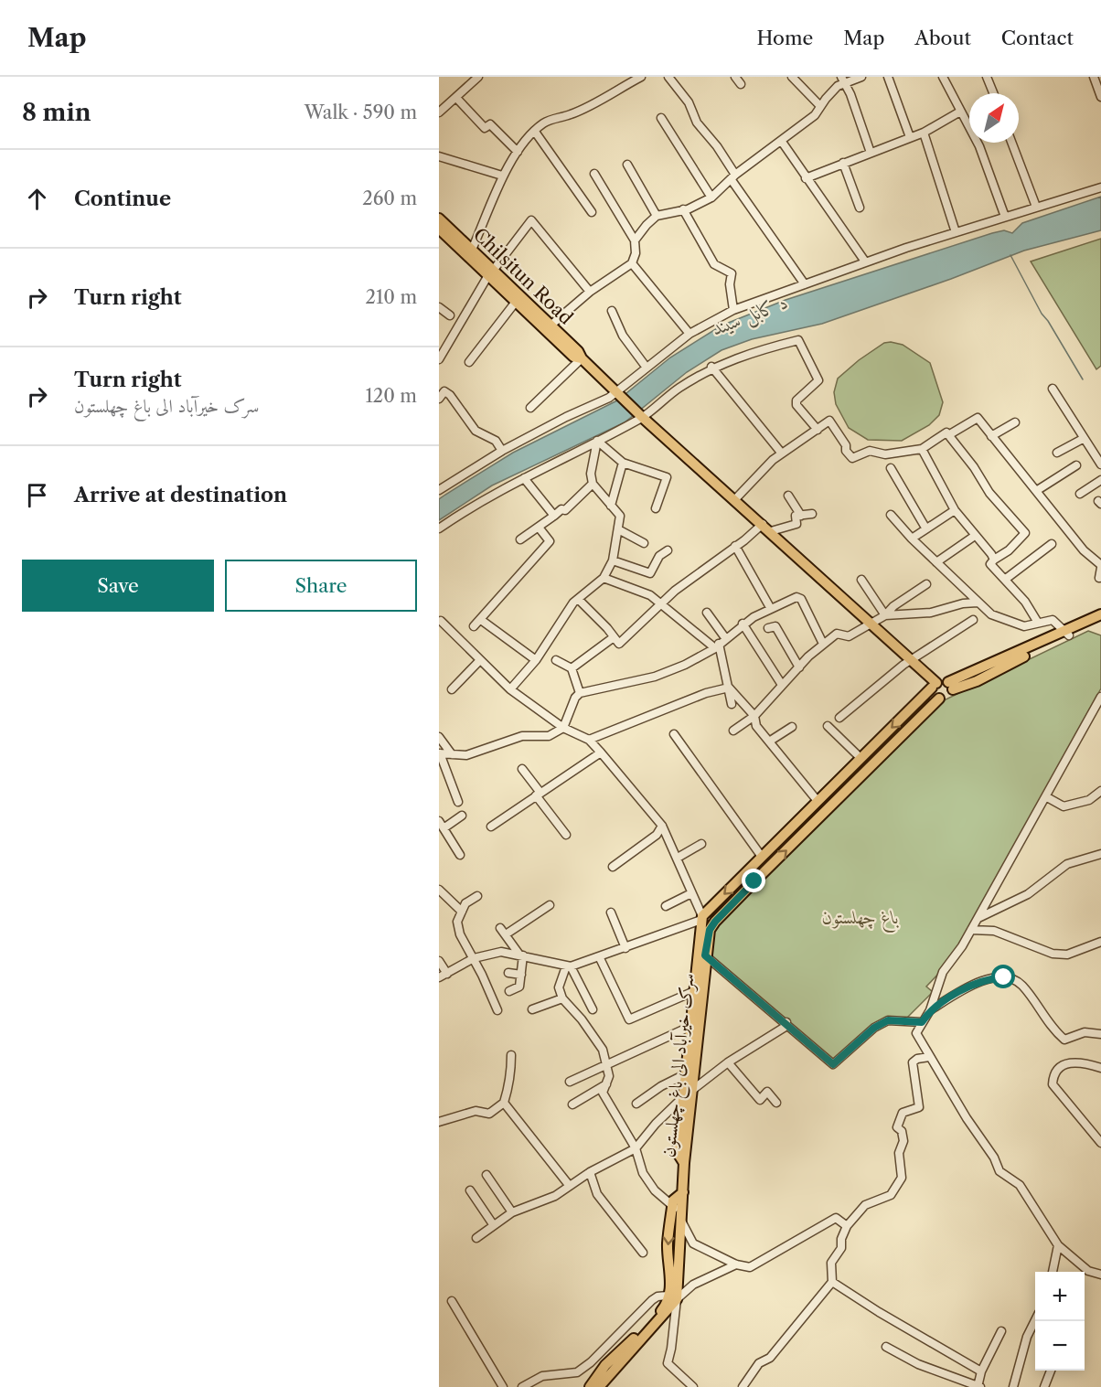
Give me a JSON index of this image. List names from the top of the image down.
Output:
{
  "streets": {
    "main road": ["Chilsitun Road", "سرک خیرآباد الی باغ چهلستون"]
  },
  "crossings": [
    ["Chilsitun Road", "سرک خیرآباد الی باغ چهلستون"]
  ],
  "water": ["د کابل سيند"],
  "parks": ["باغ چهلستون"],
  "north": "top right",
  "page": {
    "header": "Map",
    "nav": [
      "Home",
      "Map",
      "About",
      "Contact"
    ],
    "heading": ["8 min", "Walk · 590 m"],
    "list": [
      ["Continue", "260 m"],
      ["Turn right", "210 m"],
      ["Turn right", "سرک خیرآباد الی باغ چهلستون", "120 m"],
      "Arrive at destination"
    ],
    "buttons": ["Save", "Share"],
    "map_buttons": ["+", "−"]
  }
}
